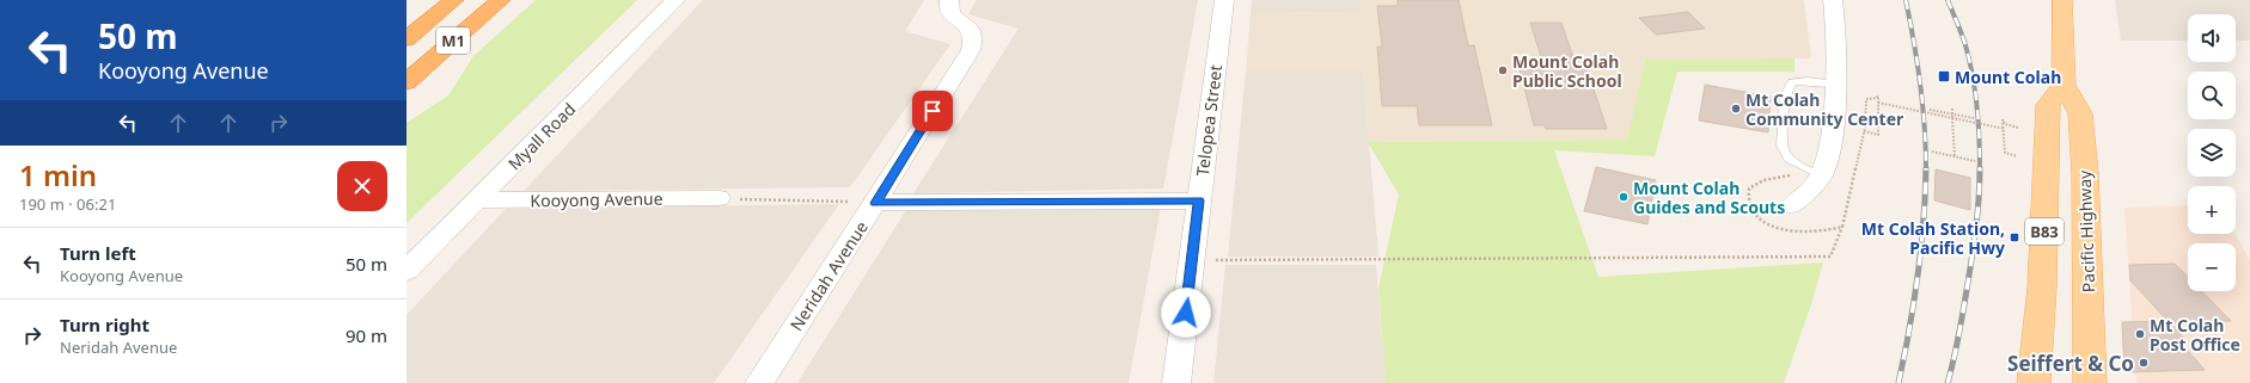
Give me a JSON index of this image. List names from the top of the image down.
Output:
{
  "streets": {
    "highway": ["M1"],
    "main road": ["B83", "Pacific Highway"],
    "street": [
      "Telopea Street",
      "Myall Road",
      "Kooyong Avenue",
      "Neridah Avenue"
    ]
  },
  "crossings": [
    ["Myall Road", "Kooyong Avenue"],
    ["B83", "Pacific Highway"]
  ],
  "places": {
    "other": [
      "Mount Colah Public School",
      "Mt Colah Community Center",
      "Mount Colah Guides and Scouts",
      "Mt Colah Post Office",
      "Seiffert & Co"
    ],
    "transit": ["Mount Colah", "Mt Colah Station, Pacific Hwy"]
  },
  "page": {
    "turn": ["50 m", "Kooyong Avenue"],
    "map_buttons": ["+", "−"],
    "heading": ["1 min", "190 m · 06:21"],
    "list": [
      {
        "name": "Turn left",
        "note": "Kooyong Avenue",
        "value": "50 m"
      },
      {
        "name": "Turn right",
        "note": "Neridah Avenue",
        "value": "90 m"
      }
    ]
  }
}
